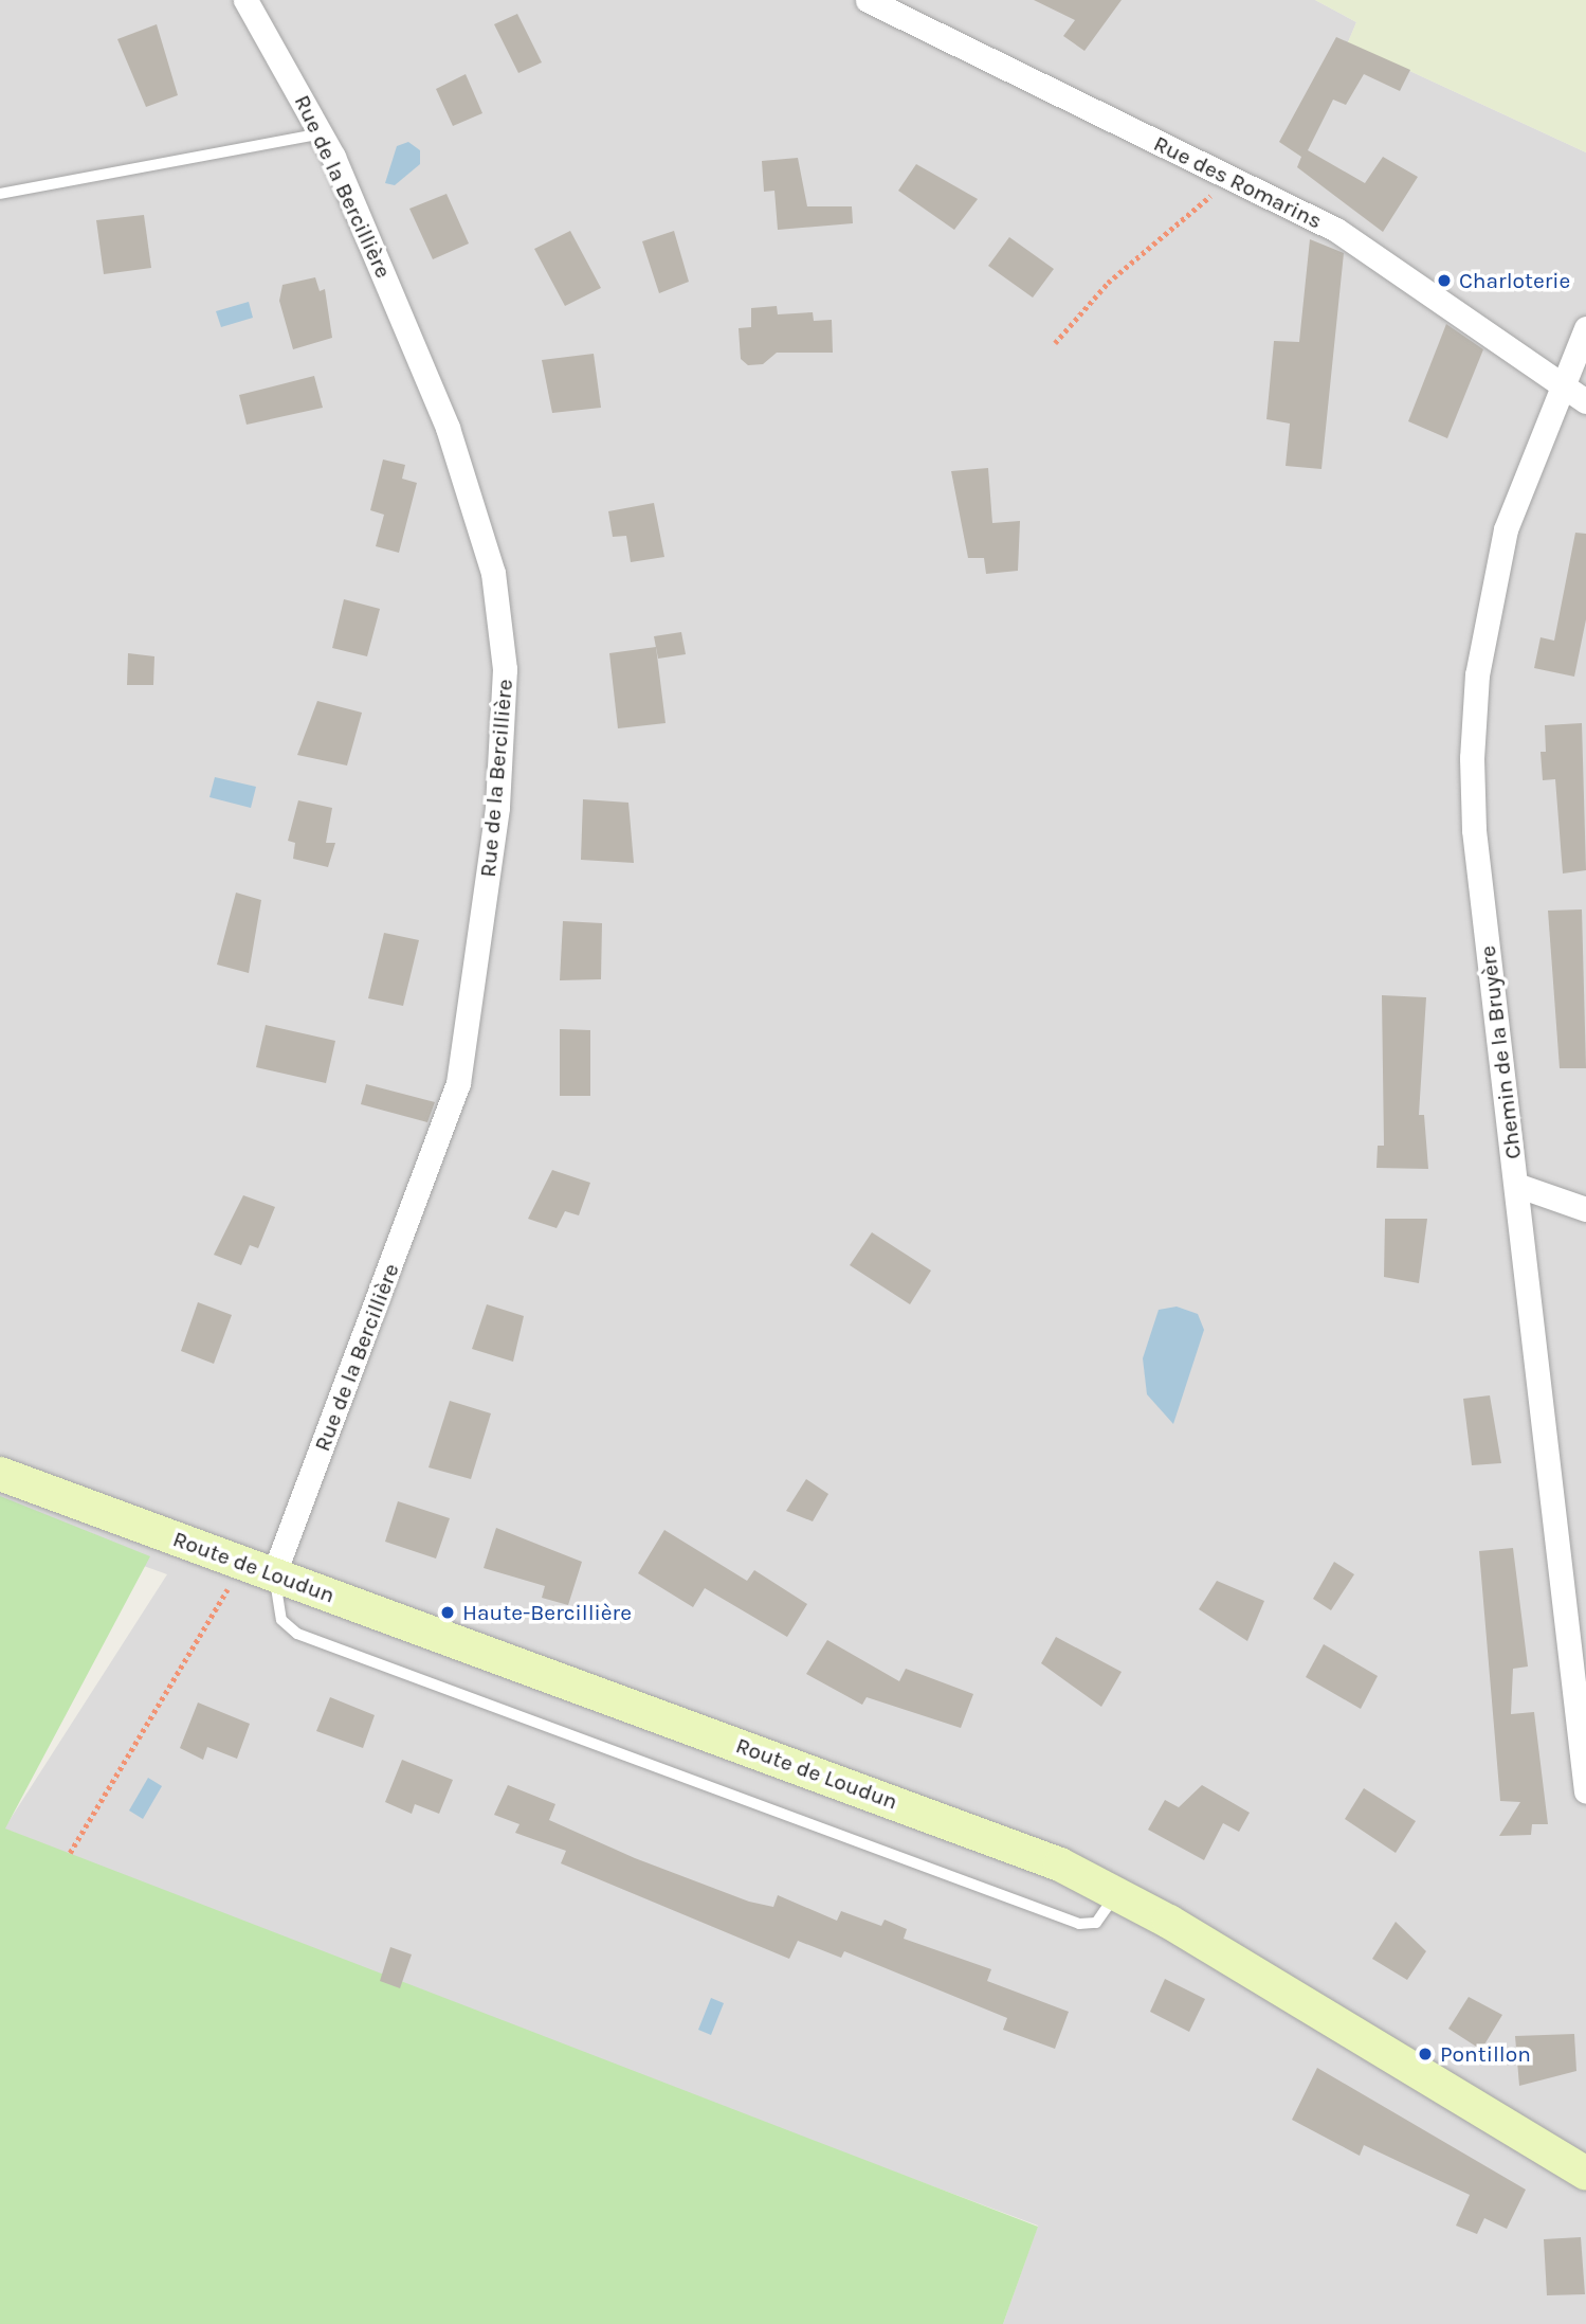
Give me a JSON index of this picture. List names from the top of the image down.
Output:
{
  "streets": {
    "main road": ["Route de Loudun"],
    "street": ["Rue des Romarins", "Rue de la Bercillière", "Chemin de la Bruyère"]
  },
  "crossings": [
    ["Rue des Romarins", "Chemin de la Bruyère"],
    ["Rue de la Bercillière", "Route de Loudun"]
  ],
  "places": ["Charloterie", "Haute-Bercillière", "Pontillon"]
}
